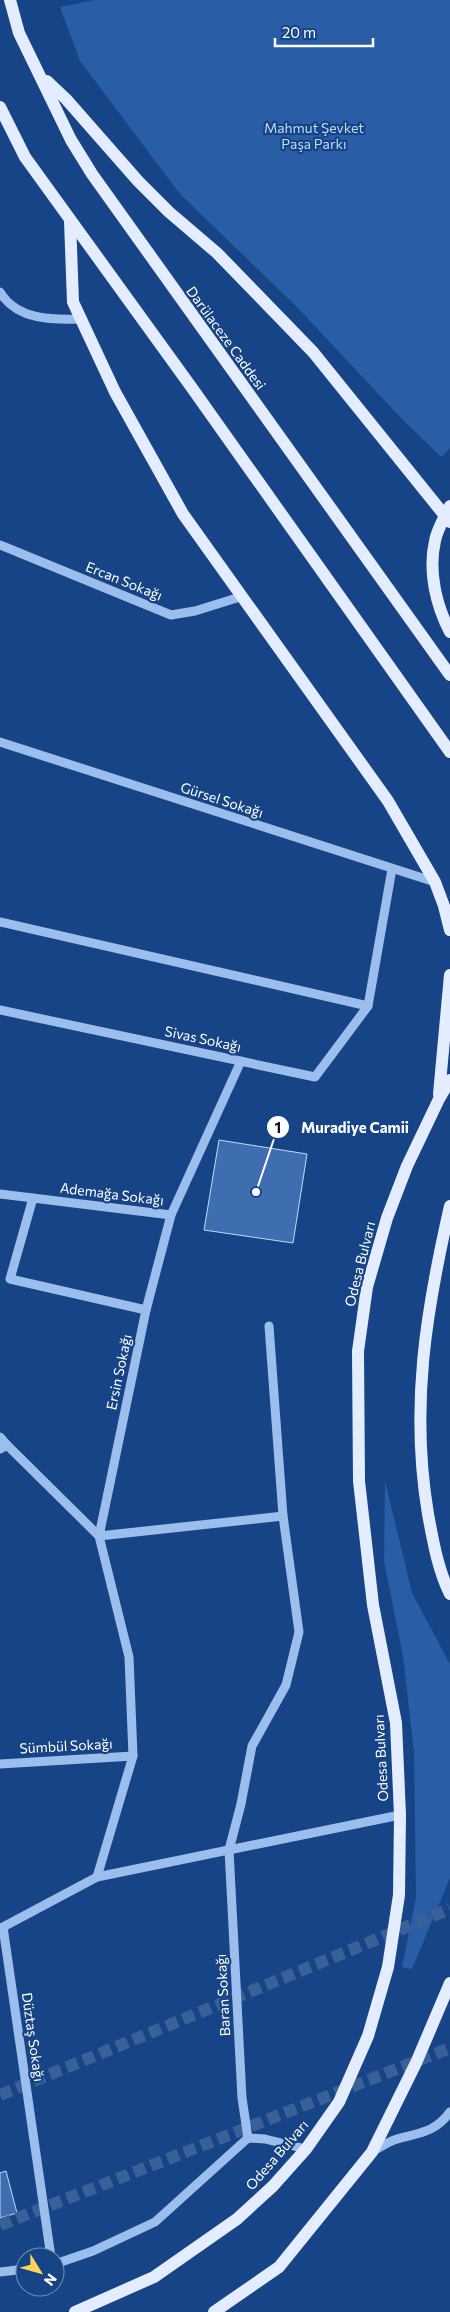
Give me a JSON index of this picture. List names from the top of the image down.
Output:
{
  "streets": {
    "main road": ["Darülaceze Caddesi", "Odesa Bulvarı"],
    "street": [
      "Ercan Sokağı",
      "Gürsel Sokağı",
      "Sivas Sokağı",
      "Ademağa Sokağı",
      "Ersin Sokağı",
      "Sümbül Sokağı",
      "Baran Sokağı",
      "Düztaş Sokağı"
    ]
  },
  "crossings": [
    ["Sivas Sokağı", "Ademağa Sokağı"],
    ["Ademağa Sokağı", "Ersin Sokağı"],
    ["Odesa Bulvarı", "Düztaş Sokağı"],
    ["Baran Sokağı", "Düztaş Sokağı"]
  ],
  "parks": ["Mahmut Şevket Paşa Parkı"],
  "places": ["Muradiye Camii"],
  "scale_bar": "20 m",
  "north": "bottom right"
}
